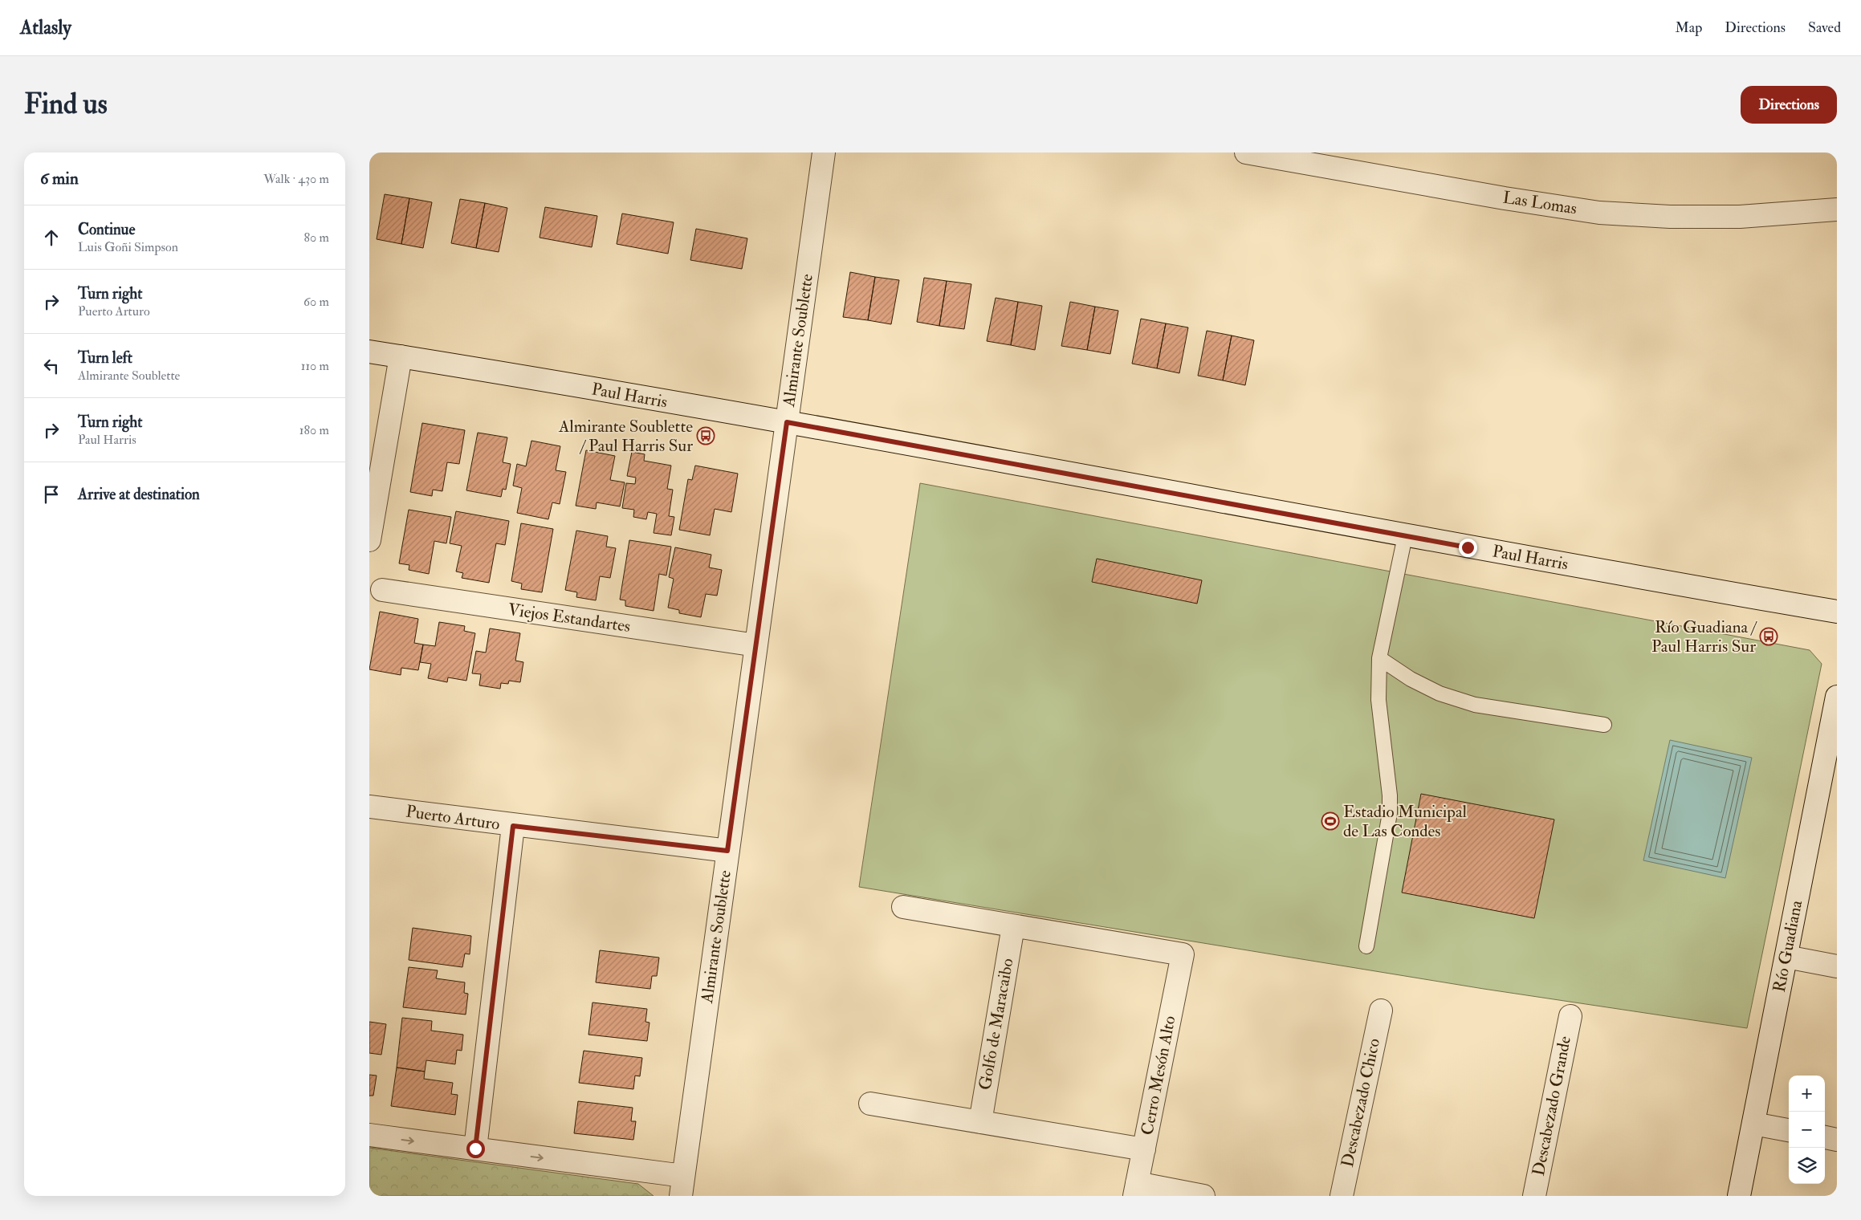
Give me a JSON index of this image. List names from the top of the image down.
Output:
{
  "streets": {
    "street": [
      "Las Lomas",
      "Almirante Soublette",
      "Paul Harris",
      "Viejos Estandartes",
      "Puerto Arturo",
      "Río Guadiana",
      "Golfo de Maracaibo",
      "Cerro Mesón Alto",
      "Descabezado Chico",
      "Descabezado Grande"
    ]
  },
  "crossings": [
    ["Almirante Soublette", "Paul Harris"],
    ["Almirante Soublette", "Viejos Estandartes"],
    ["Almirante Soublette", "Puerto Arturo"],
    ["Golfo de Maracaibo", "Cerro Mesón Alto"]
  ],
  "places": {
    "bus stop": ["Almirante Soublette / Paul Harris Sur", "Río Guadiana / Paul Harris Sur"],
    "sports": ["Estadio Municipal de Las Condes"]
  },
  "page": {
    "header": "Atlasly",
    "nav": ["Map", "Directions", "Saved"],
    "buttons": "Directions",
    "title": "Find us",
    "heading": ["6 min", "Walk · 430 m"],
    "list": [
      ["Continue", "Luis Goñi Simpson", "80 m"],
      ["Turn right", "Puerto Arturo", "60 m"],
      ["Turn left", "Almirante Soublette", "110 m"],
      ["Turn right", "Paul Harris", "180 m"],
      "Arrive at destination"
    ],
    "map_buttons": ["+", "−"]
  }
}
